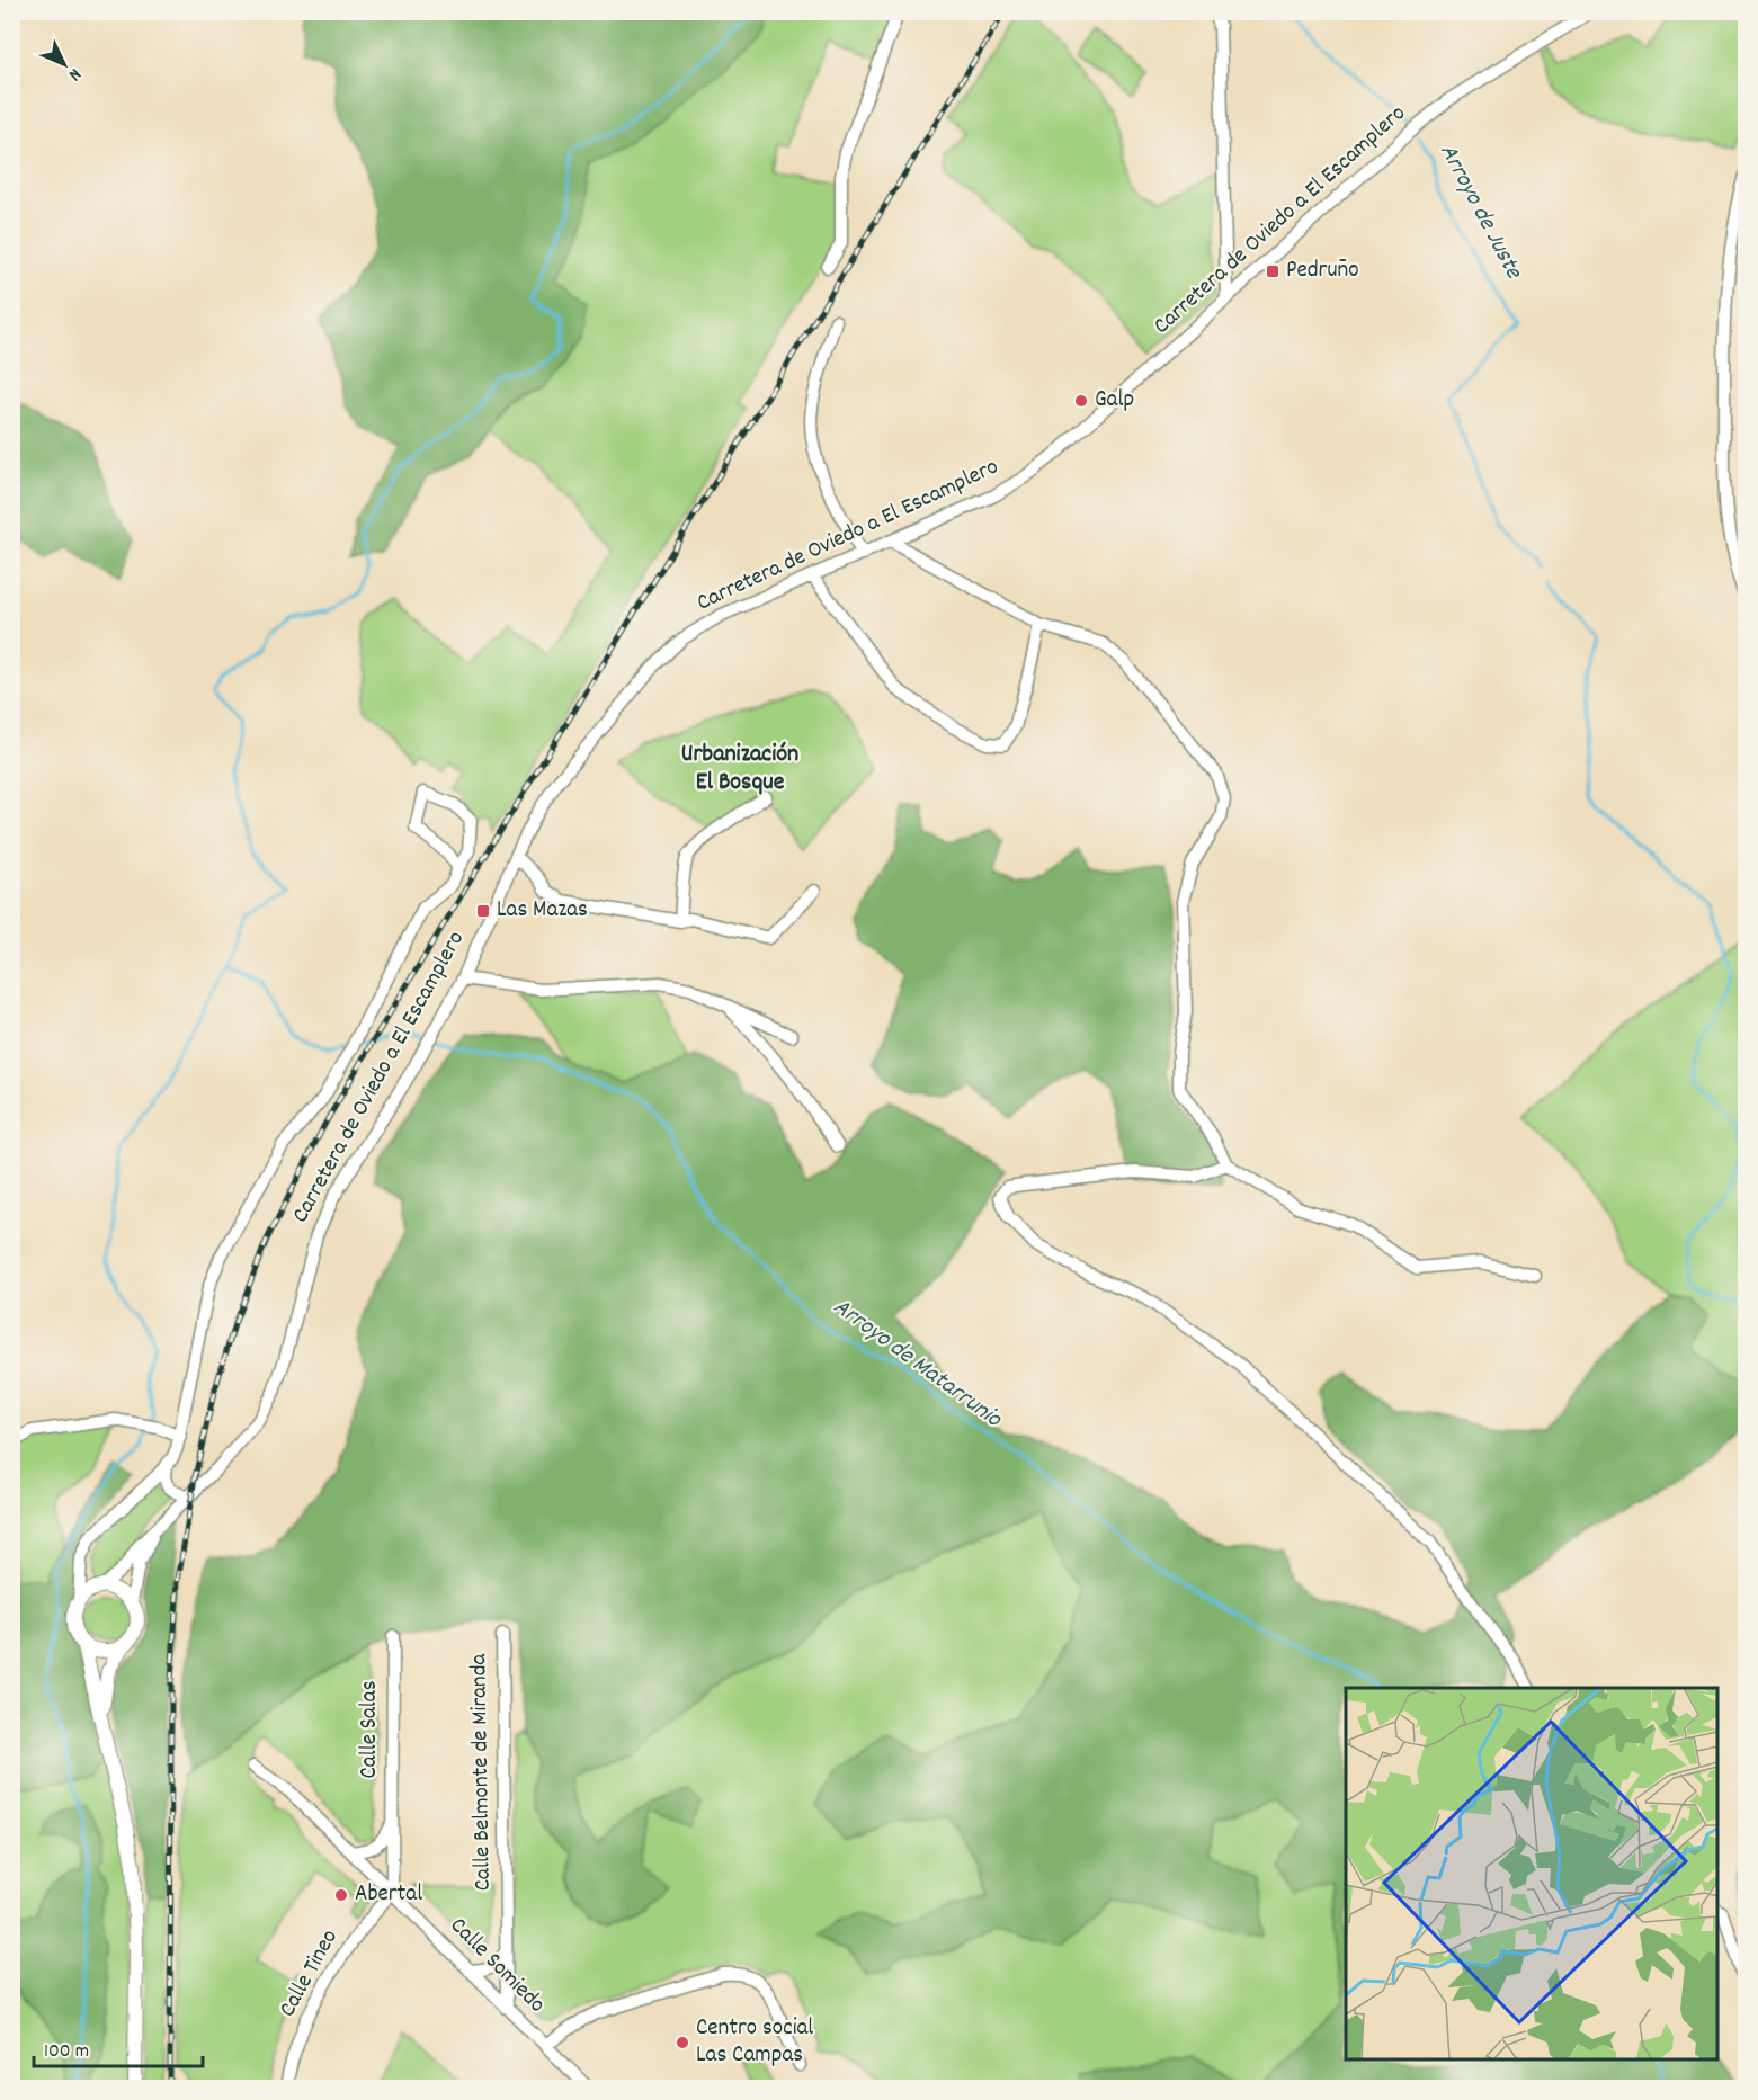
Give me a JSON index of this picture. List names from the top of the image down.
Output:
{
  "streets": {
    "street": [
      "Carretera de Oviedo a El Escamplero",
      "Calle Salas",
      "Calle Belmonte de Miranda",
      "Calle Somiedo",
      "Calle Tineo"
    ]
  },
  "crossings": [
    ["Calle Salas", "Calle Somiedo"],
    ["Calle Salas", "Calle Tineo"],
    ["Calle Belmonte de Miranda", "Calle Somiedo"],
    ["Calle Somiedo", "Calle Tineo"]
  ],
  "districts": ["Urbanización El Bosque"],
  "water": ["Arroyo de Juste", "Arroyo de Matarrunio"],
  "places": {
    "transit": ["Pedruño", "Las Mazas"],
    "other": ["Galp", "Abertal", "Centro social Las Campas"]
  },
  "scale_bar": "100 m",
  "north": "bottom right"
}
